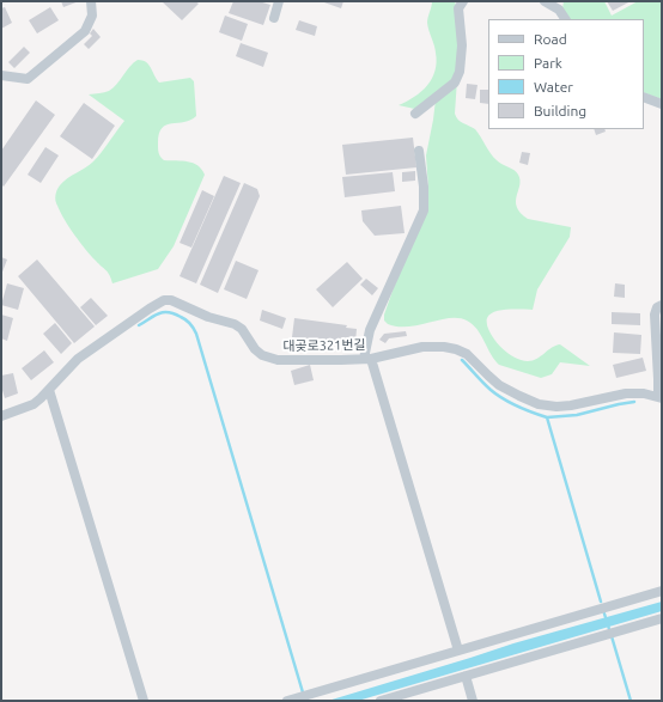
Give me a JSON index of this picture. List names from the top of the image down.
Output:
{
  "streets": {
    "lane": ["대곶로321번길"]
  },
  "legend": [
    "Road",
    "Park",
    "Water",
    "Building"
  ]
}
